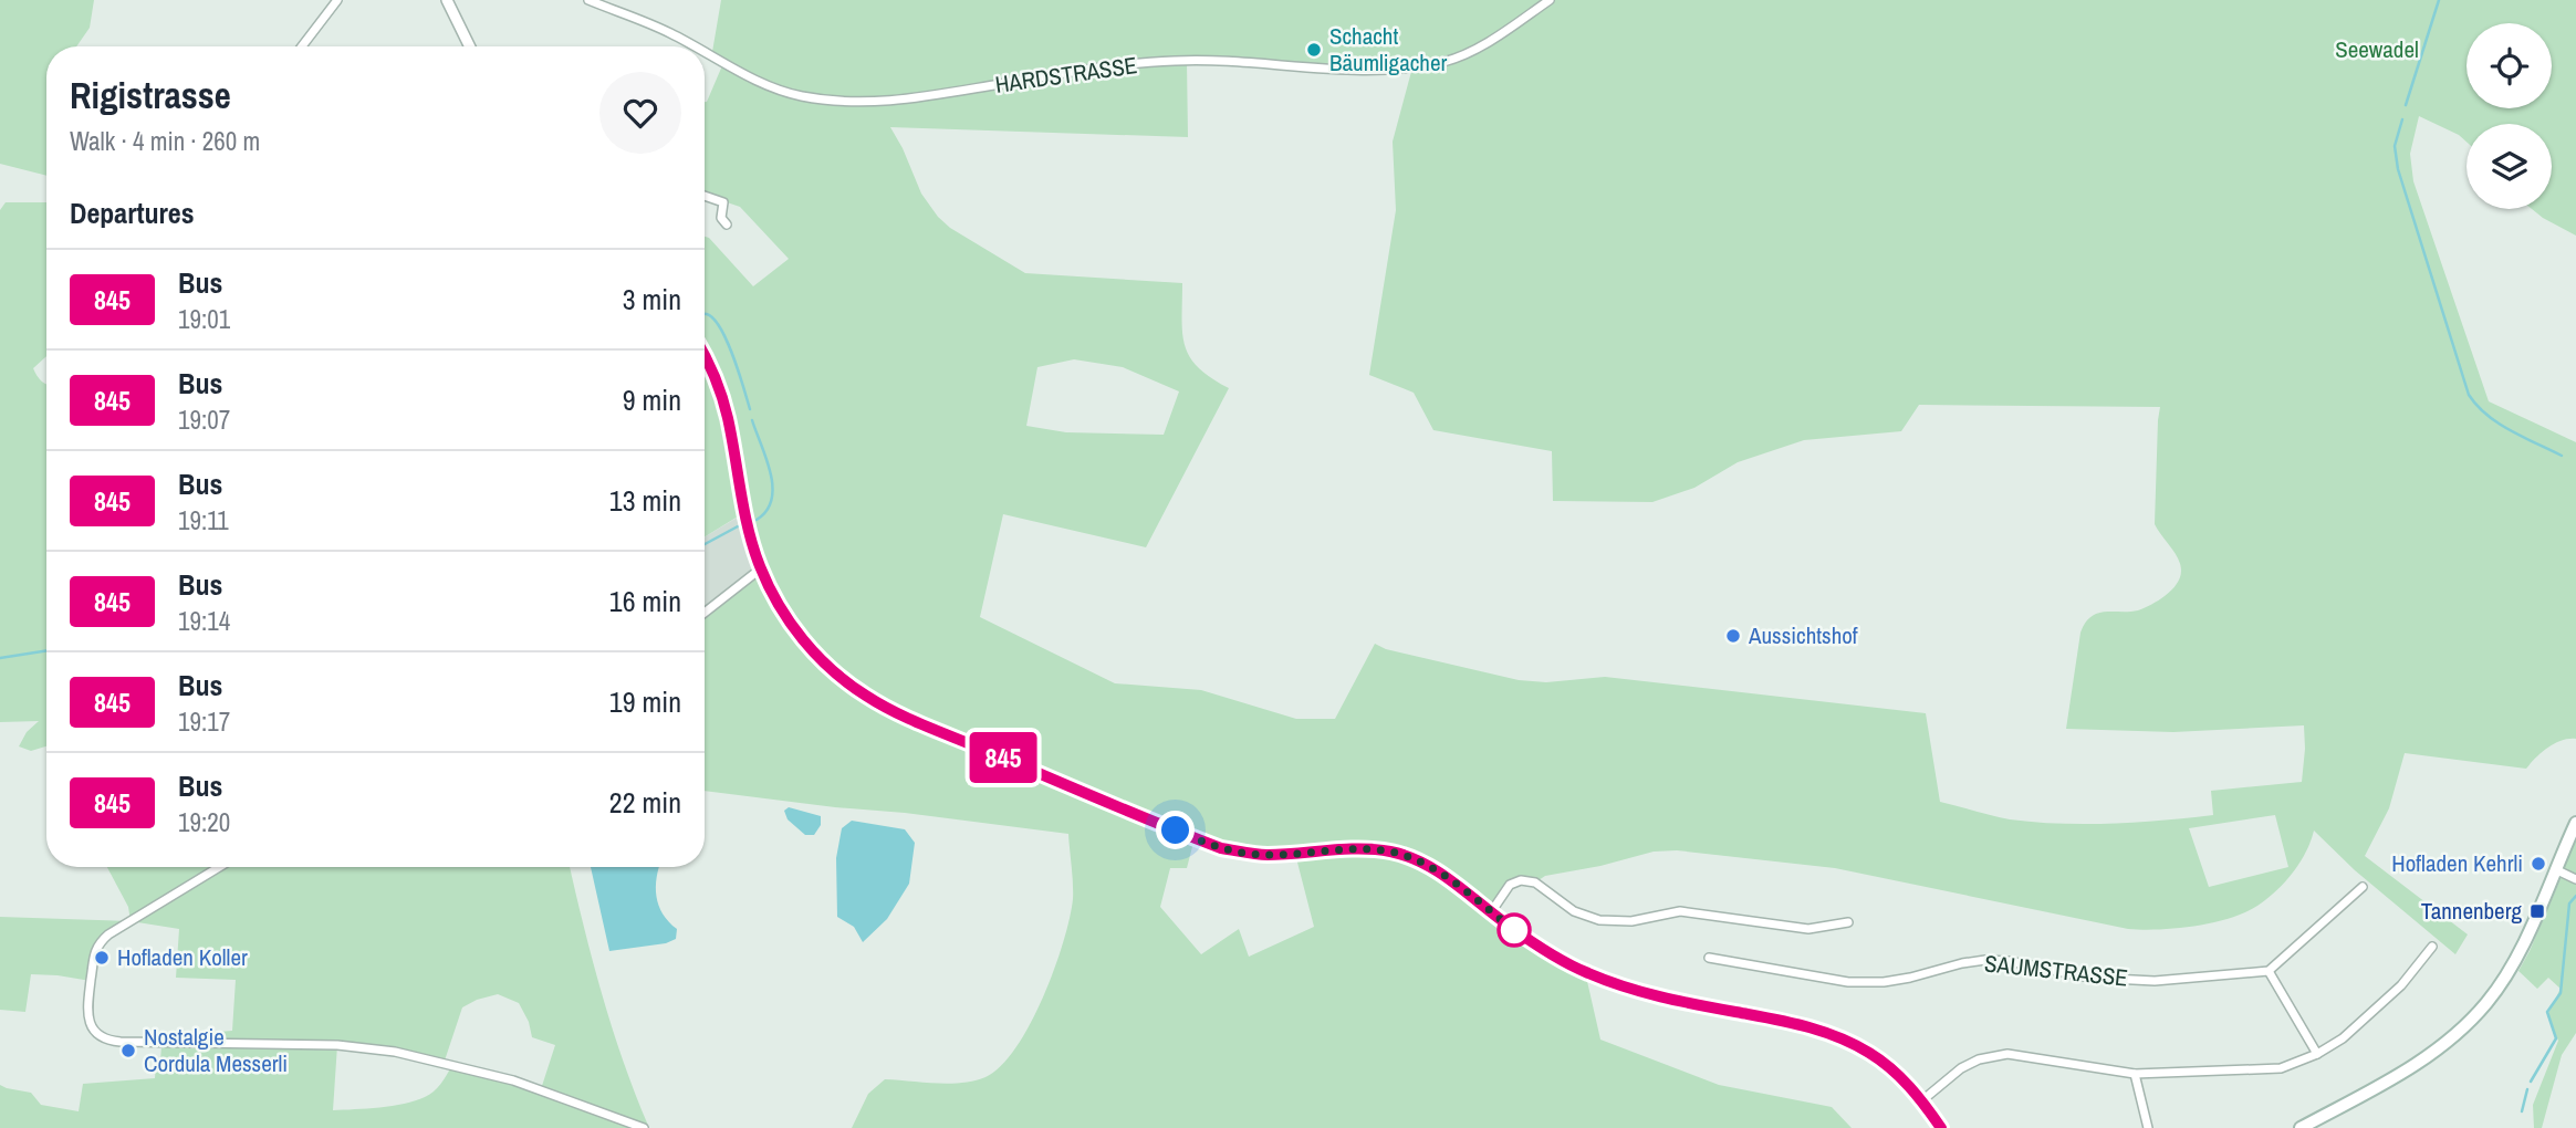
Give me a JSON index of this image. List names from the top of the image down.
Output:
{
  "streets": {
    "street": ["HARDSTRASSE", "SAUMSTRASSE"]
  },
  "parks": ["Seewadel"],
  "places": {
    "other": [
      "Schacht Bäumligacher",
      "Aussichtshof",
      "Hofladen Kehrli",
      "Hofladen Koller",
      "Nostalgie Cordula Messerli"
    ],
    "transit": ["Tannenberg"]
  },
  "lines": ["bus line 845"],
  "page": {
    "on_map": "845",
    "heading": [
      ["Rigistrasse", "Walk · 4 min · 260 m"],
      "Departures"
    ],
    "list": [
      {
        "mark": "845",
        "name": "Bus",
        "note": "19:01",
        "value": "3 min"
      },
      {
        "mark": "845",
        "name": "Bus",
        "note": "19:07",
        "value": "9 min"
      },
      {
        "mark": "845",
        "name": "Bus",
        "note": "19:11",
        "value": "13 min"
      },
      {
        "mark": "845",
        "name": "Bus",
        "note": "19:14",
        "value": "16 min"
      },
      {
        "mark": "845",
        "name": "Bus",
        "note": "19:17",
        "value": "19 min"
      },
      {
        "mark": "845",
        "name": "Bus",
        "note": "19:20",
        "value": "22 min"
      }
    ]
  }
}
